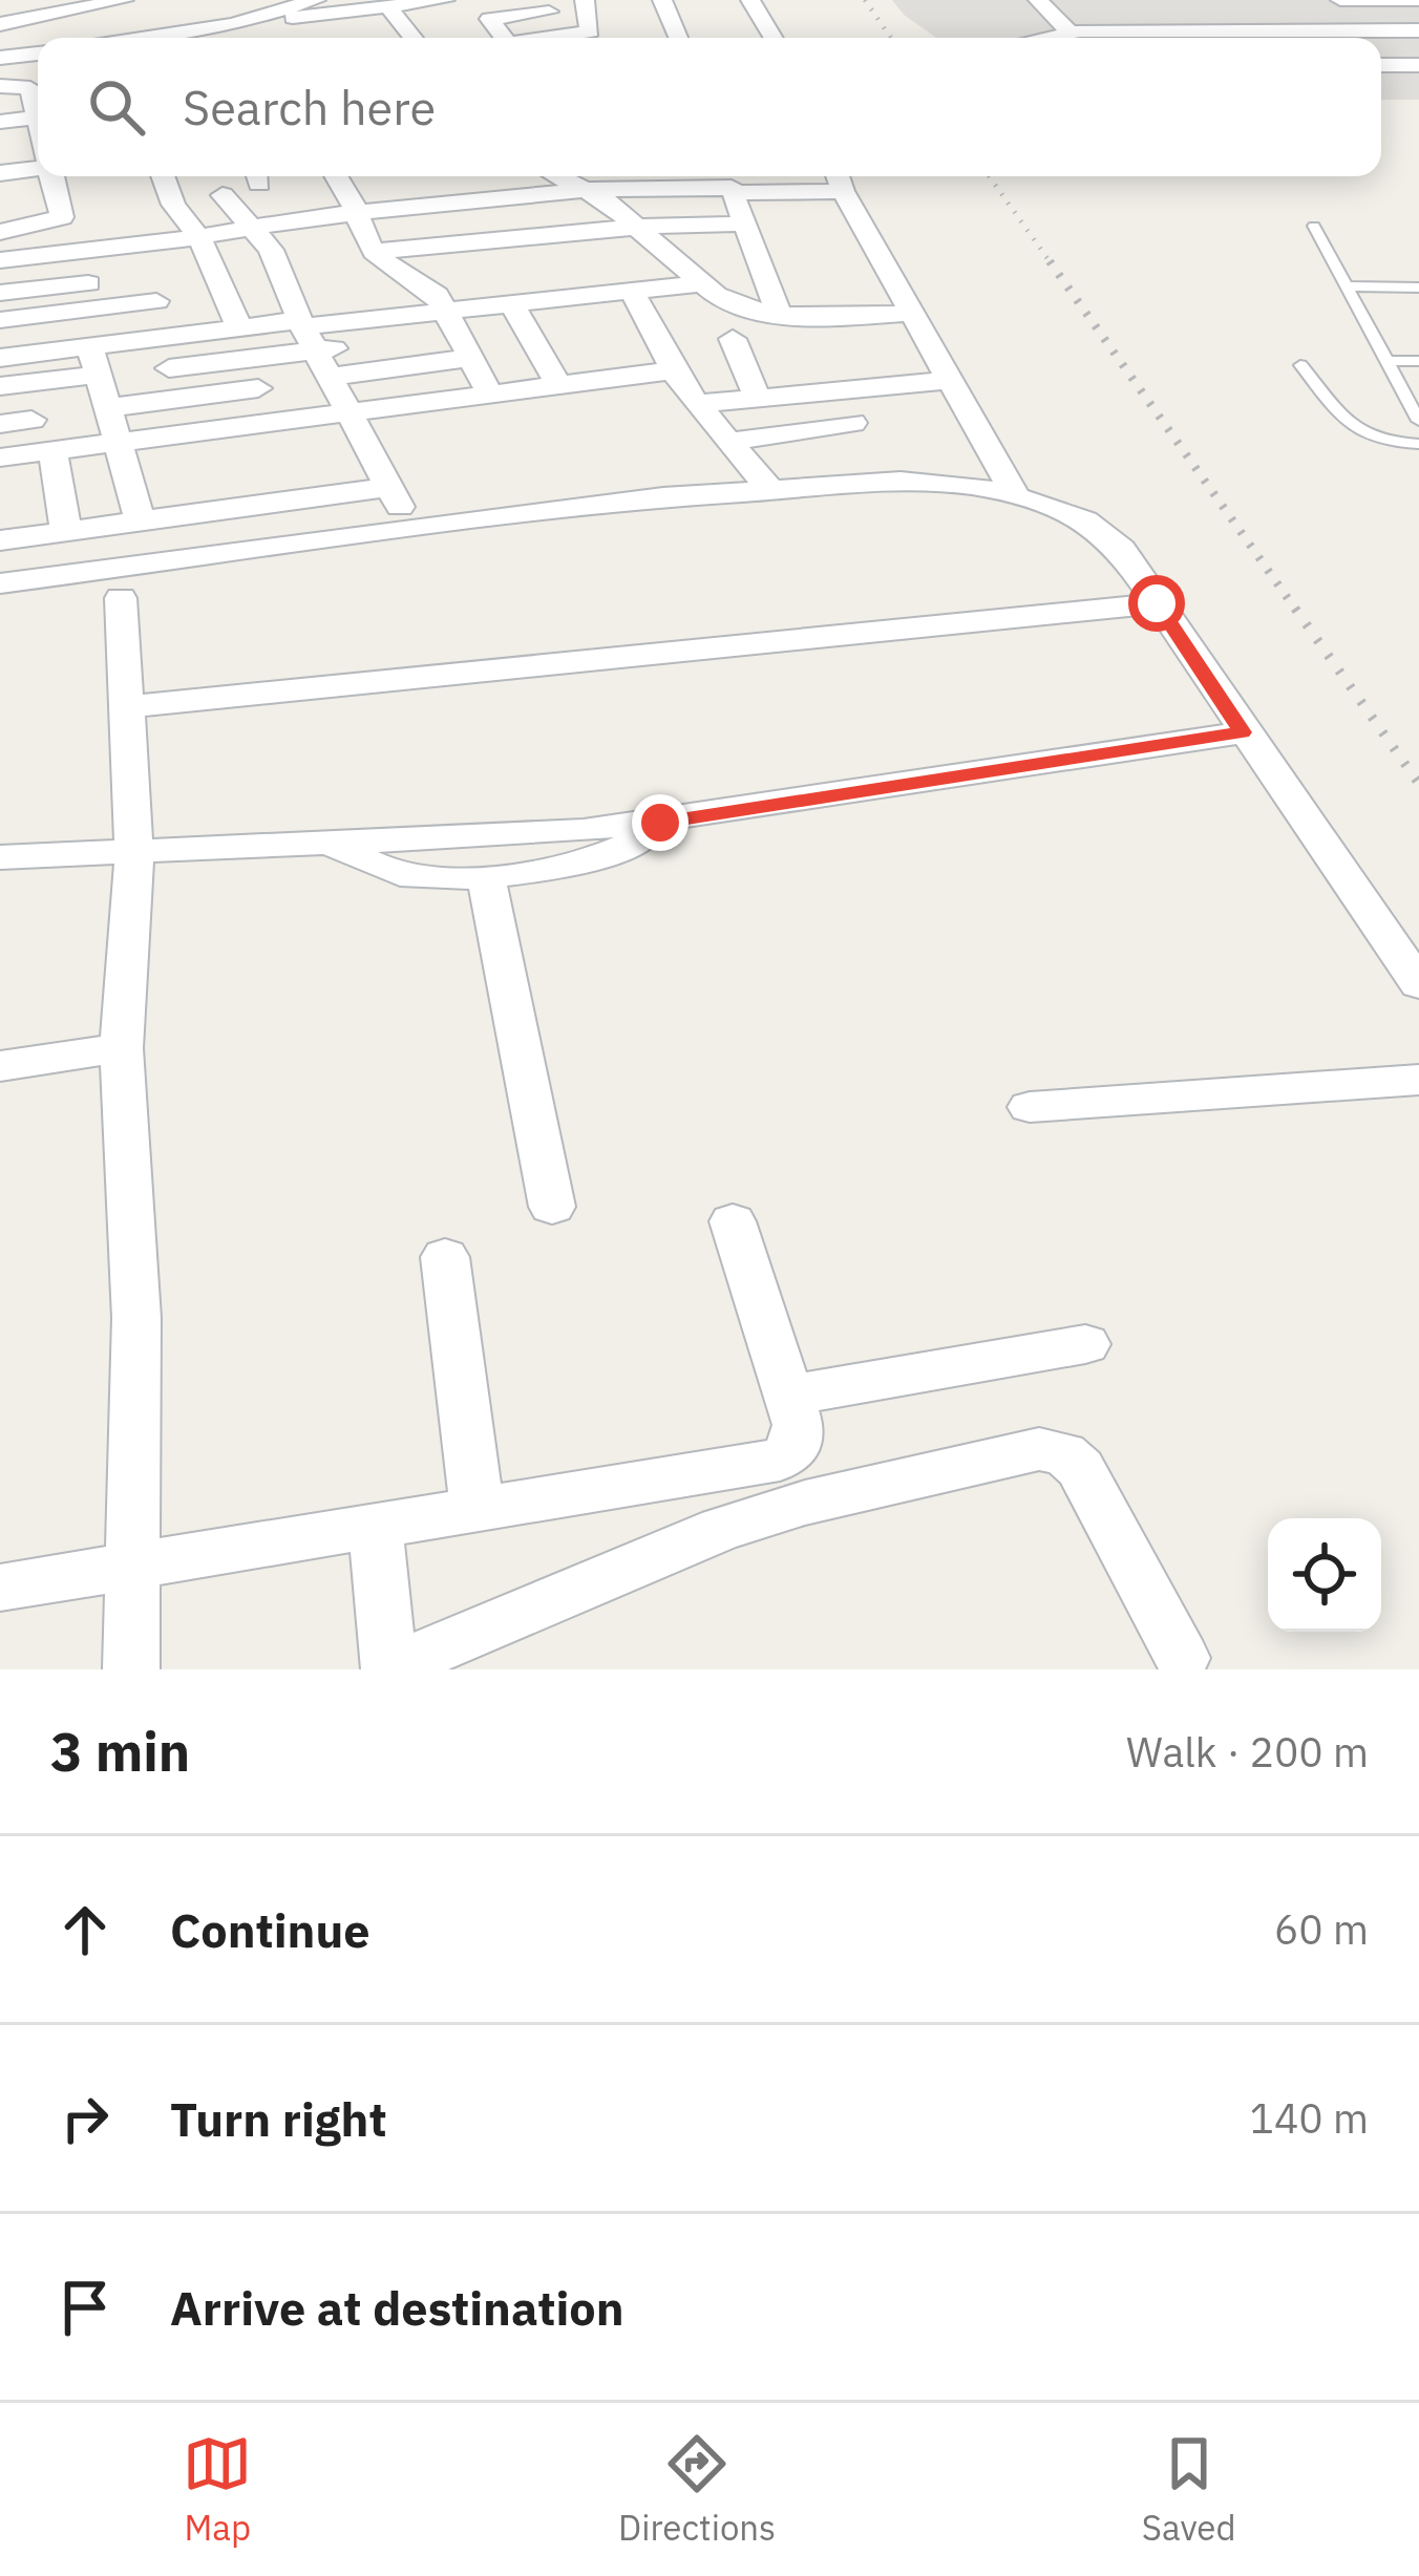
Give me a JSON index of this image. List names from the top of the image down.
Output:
{
  "page": {
    "search": "Search here",
    "heading": ["3 min", "Walk · 200 m"],
    "list": [
      ["Continue", "60 m"],
      ["Turn right", "140 m"],
      "Arrive at destination"
    ],
    "nav": ["Map", "Directions", "Saved"]
  }
}
